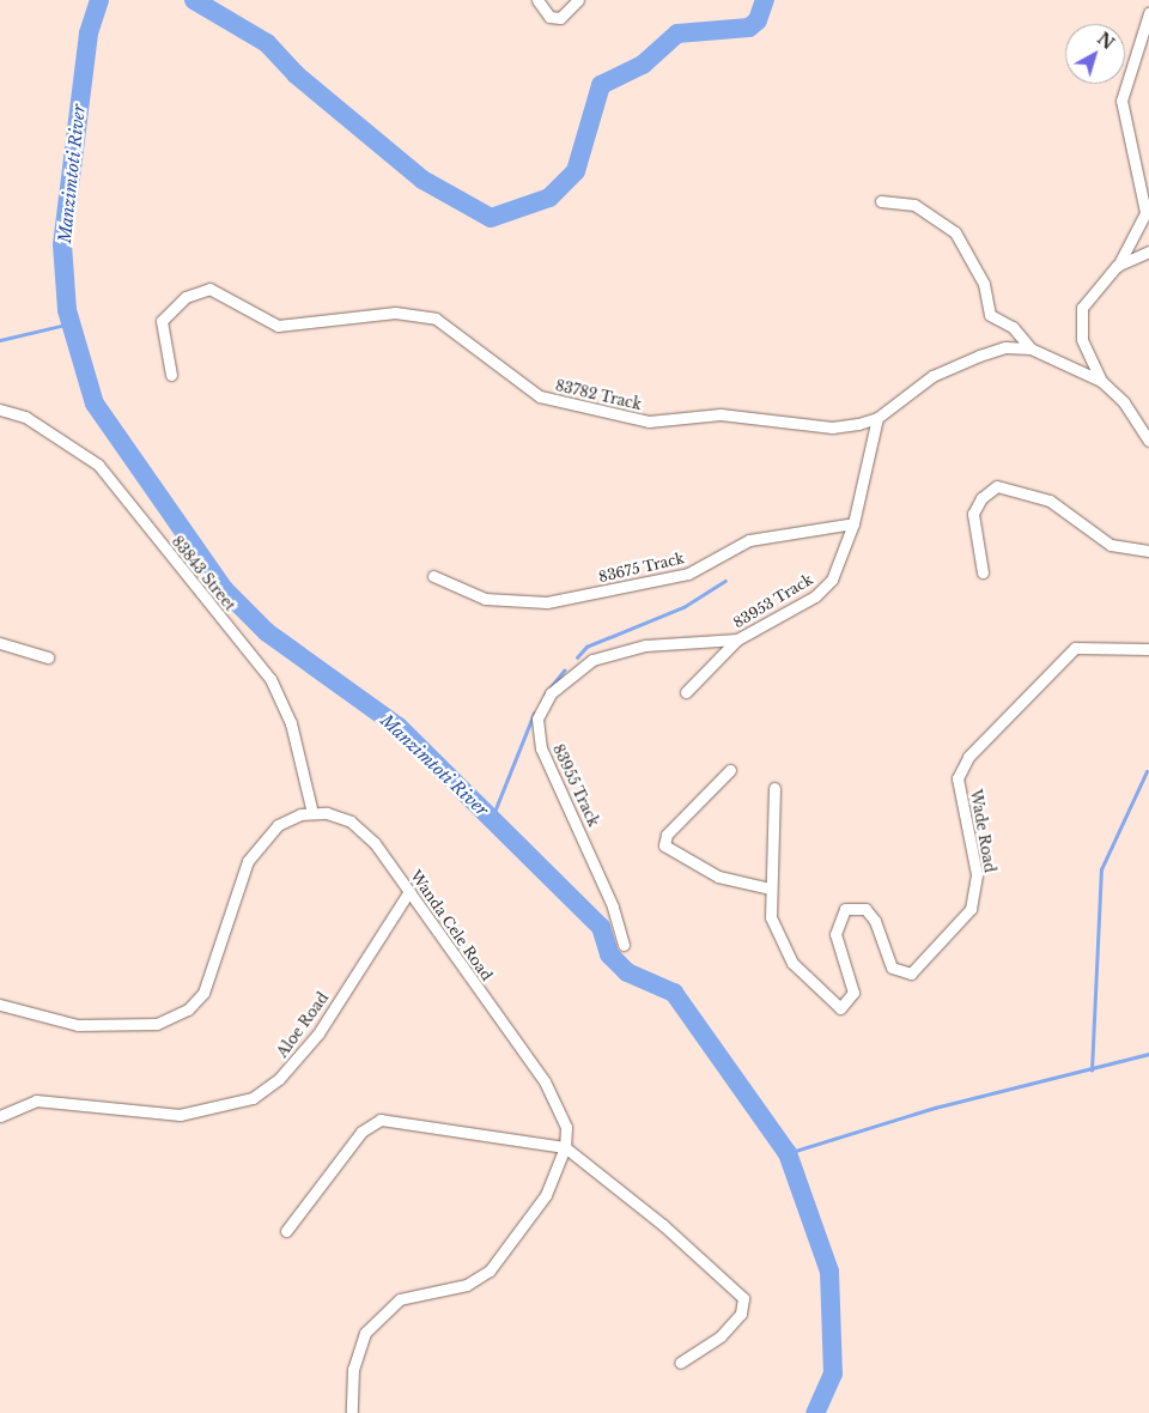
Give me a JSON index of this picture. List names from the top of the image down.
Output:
{
  "streets": {
    "street": [
      "83782 Track",
      "83675 Track",
      "83843 Street",
      "83953 Track",
      "83955 Track",
      "Wade Road",
      "Wanda Cele Road",
      "Aloe Road"
    ]
  },
  "crossings": [
    ["83782 Track", "83953 Track"],
    ["83675 Track", "83953 Track"],
    ["83843 Street", "Wanda Cele Road"],
    ["83953 Track", "83955 Track"],
    ["Wanda Cele Road", "Aloe Road"]
  ],
  "water": ["Manzimtoti River"],
  "north": "top right"
}
